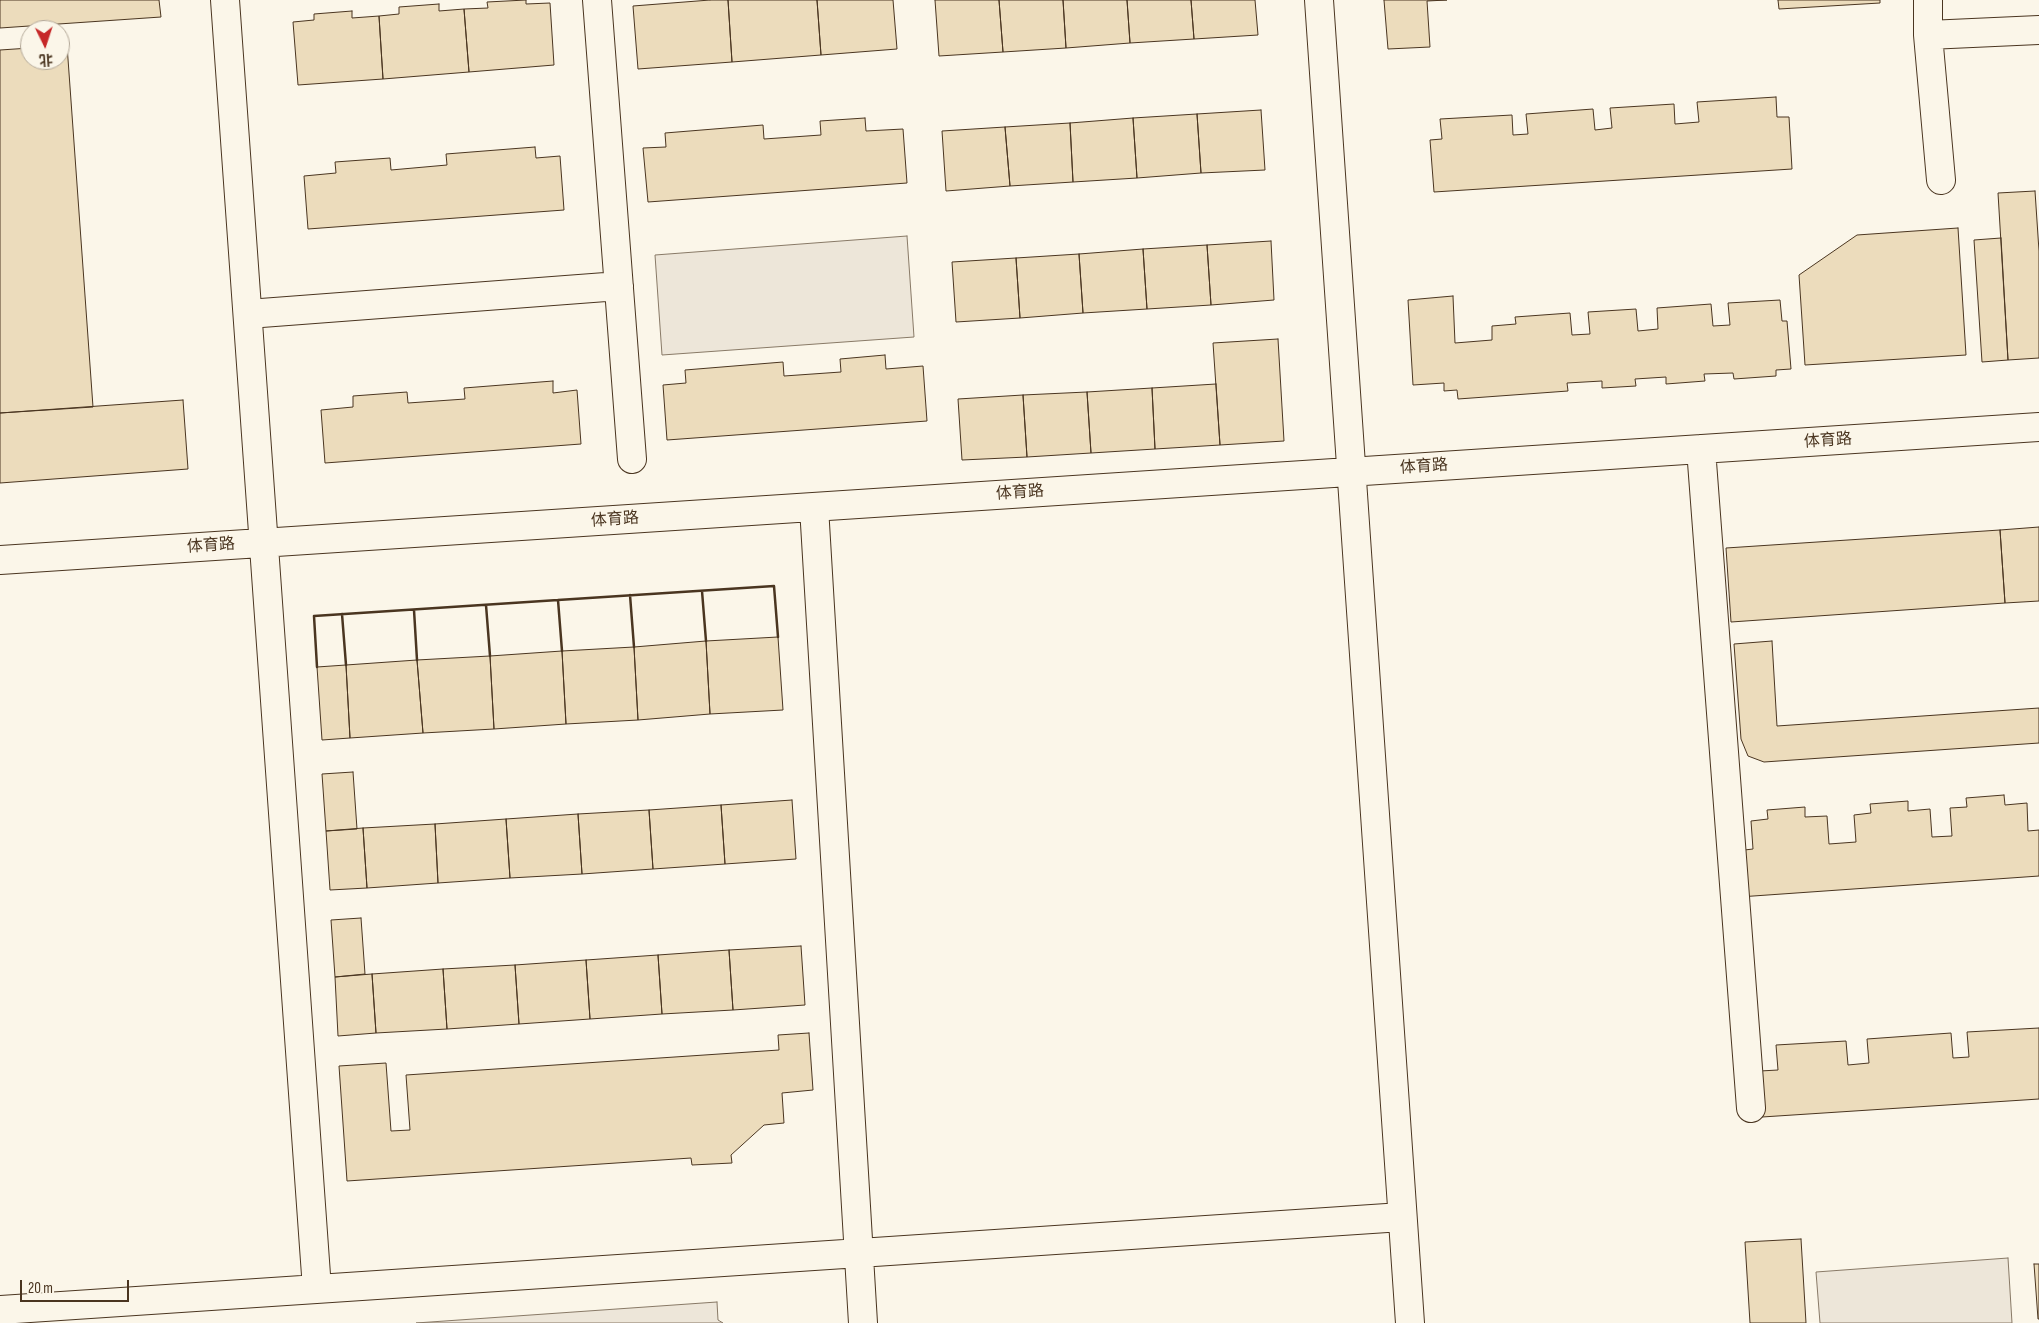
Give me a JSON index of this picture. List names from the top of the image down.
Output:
{
  "streets": {
    "street": ["体育路"]
  },
  "scale_bar": "20 m",
  "north": "bottom"
}
